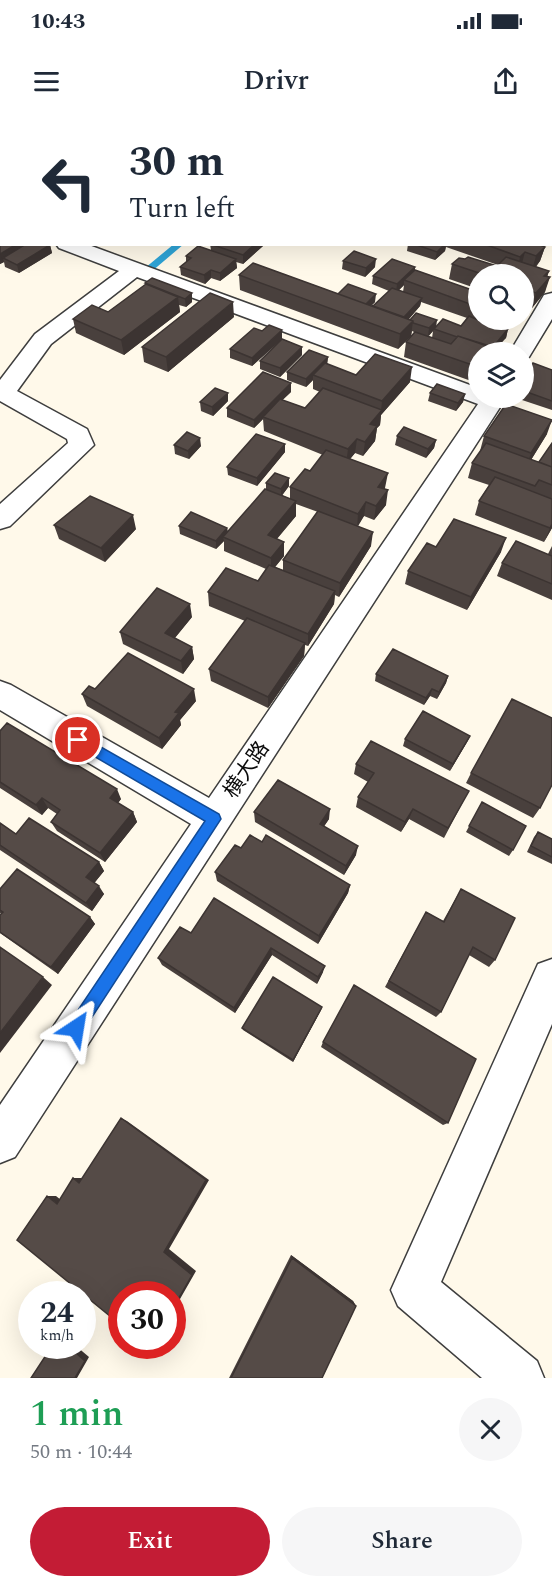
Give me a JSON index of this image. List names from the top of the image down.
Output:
{
  "streets": {
    "street": ["横大路"]
  },
  "page": {
    "status": "10:43",
    "header": "Drivr",
    "turn": ["30 m", "Turn left"],
    "speed": "24 km/h",
    "limit": "30",
    "heading": ["1 min", "50 m · 10:44"],
    "buttons": ["Exit", "Share"]
  }
}
